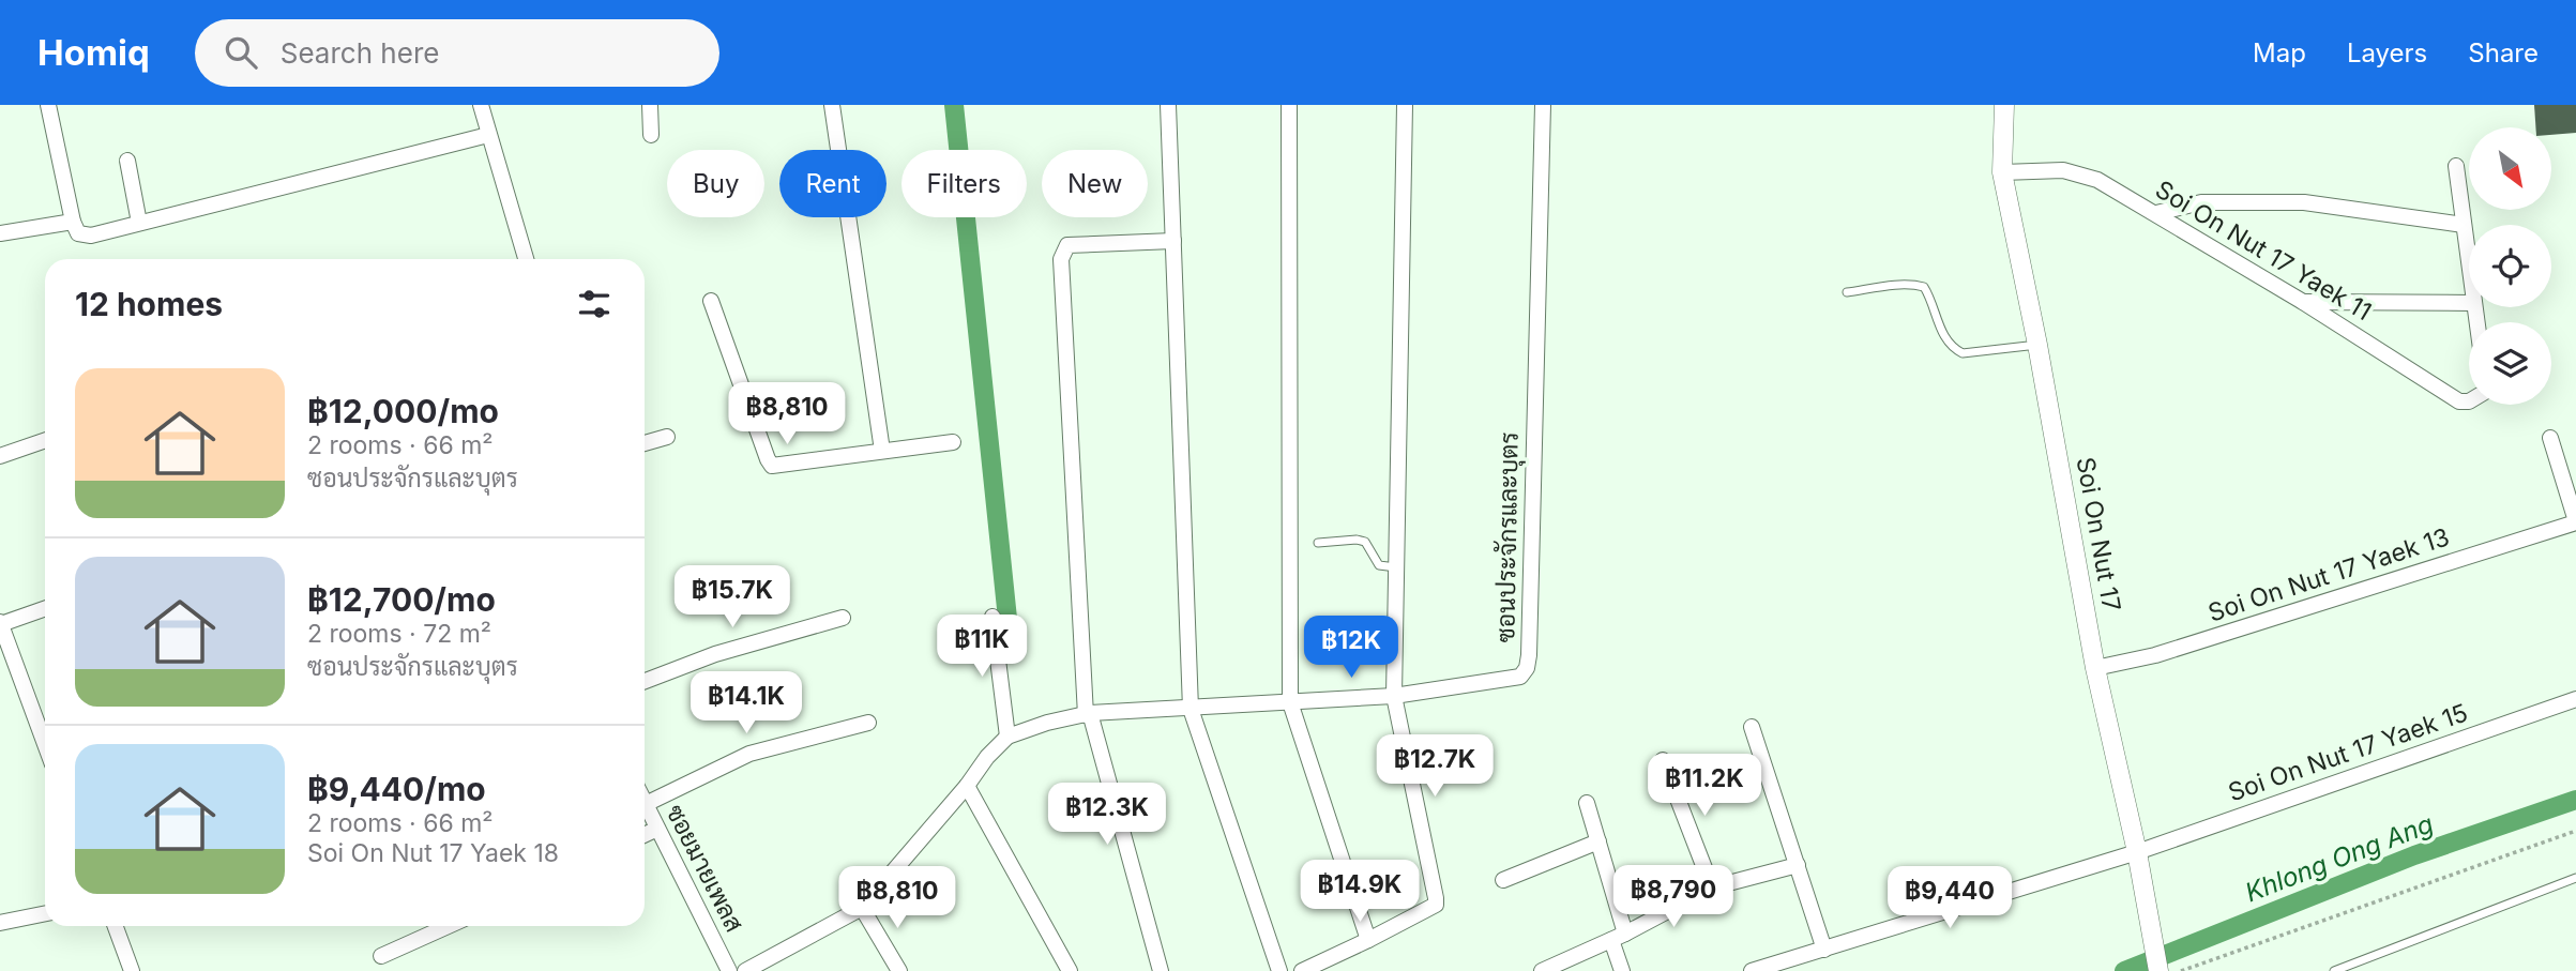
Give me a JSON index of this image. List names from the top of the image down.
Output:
{
  "streets": {
    "street": [
      "Soi On Nut 17 Yaek 11",
      "Soi On Nut 17",
      "ซอนประจักรและบุตร",
      "Soi On Nut 17 Yaek 13",
      "Soi On Nut 17 Yaek 15",
      "ซอยมายเพลส"
    ]
  },
  "crossings": [
    ["Soi On Nut 17 Yaek 11", "Soi On Nut 17"],
    ["Soi On Nut 17", "Soi On Nut 17 Yaek 13"],
    ["Soi On Nut 17", "Soi On Nut 17 Yaek 15"]
  ],
  "water": ["Khlong Ong Ang"],
  "north": "bottom right",
  "page": {
    "header": "Homiq",
    "search": "Search here",
    "nav": ["Map", "Layers", "Share"],
    "chip": [
      "Buy",
      "Rent",
      "Filters",
      "New"
    ],
    "heading": "12 homes",
    "list": [
      {
        "name": "฿12,000/mo",
        "note": "2 rooms · 66 m² · ซอนประจักรและบุตร"
      },
      {
        "name": "฿12,700/mo",
        "note": "2 rooms · 72 m² · ซอนประจักรและบุตร"
      },
      {
        "name": "฿9,440/mo",
        "note": "2 rooms · 66 m² · Soi On Nut 17 Yaek 18"
      }
    ],
    "price": [
      "฿8,810",
      "฿15.7K",
      "฿11K",
      "฿12K",
      "฿14.1K",
      "฿12.7K",
      "฿11.2K",
      "฿12.3K",
      "฿14.9K",
      "฿8,790",
      "฿8,810",
      "฿9,440"
    ]
  }
}
